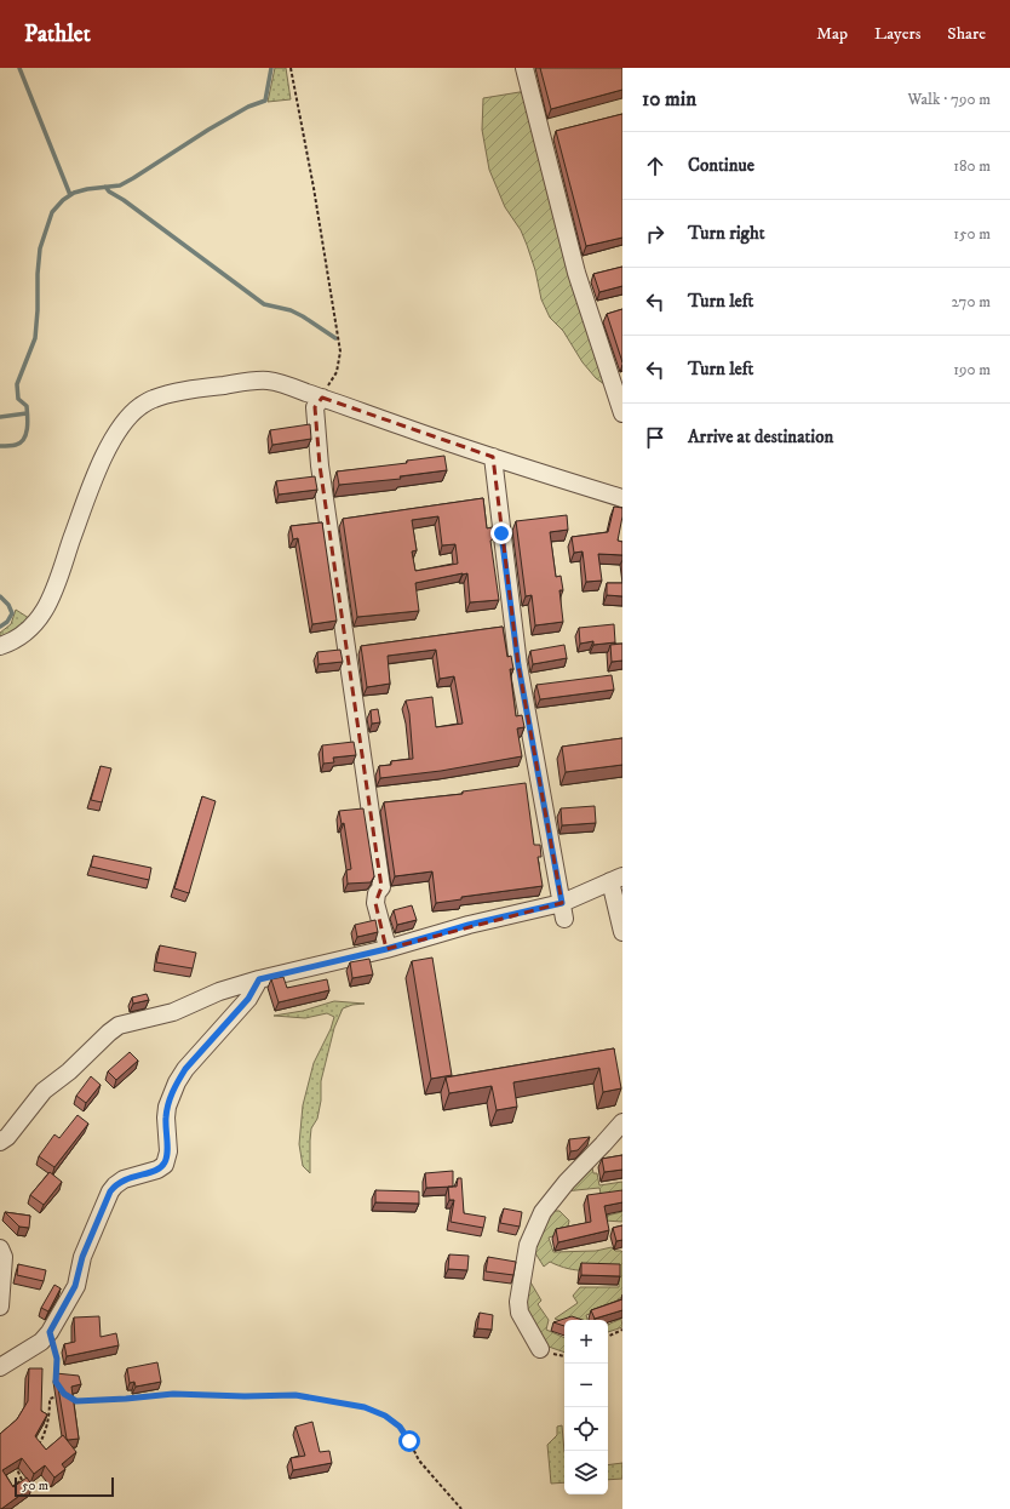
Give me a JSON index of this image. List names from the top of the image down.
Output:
{
  "scale_bar": "50 m",
  "page": {
    "header": "Pathlet",
    "nav": ["Map", "Layers", "Share"],
    "heading": ["10 min", "Walk · 790 m"],
    "list": [
      ["Continue", "180 m"],
      ["Turn right", "150 m"],
      ["Turn left", "270 m"],
      ["Turn left", "190 m"],
      "Arrive at destination"
    ],
    "map_buttons": ["+", "−"],
    "scale": "50 m"
  }
}
